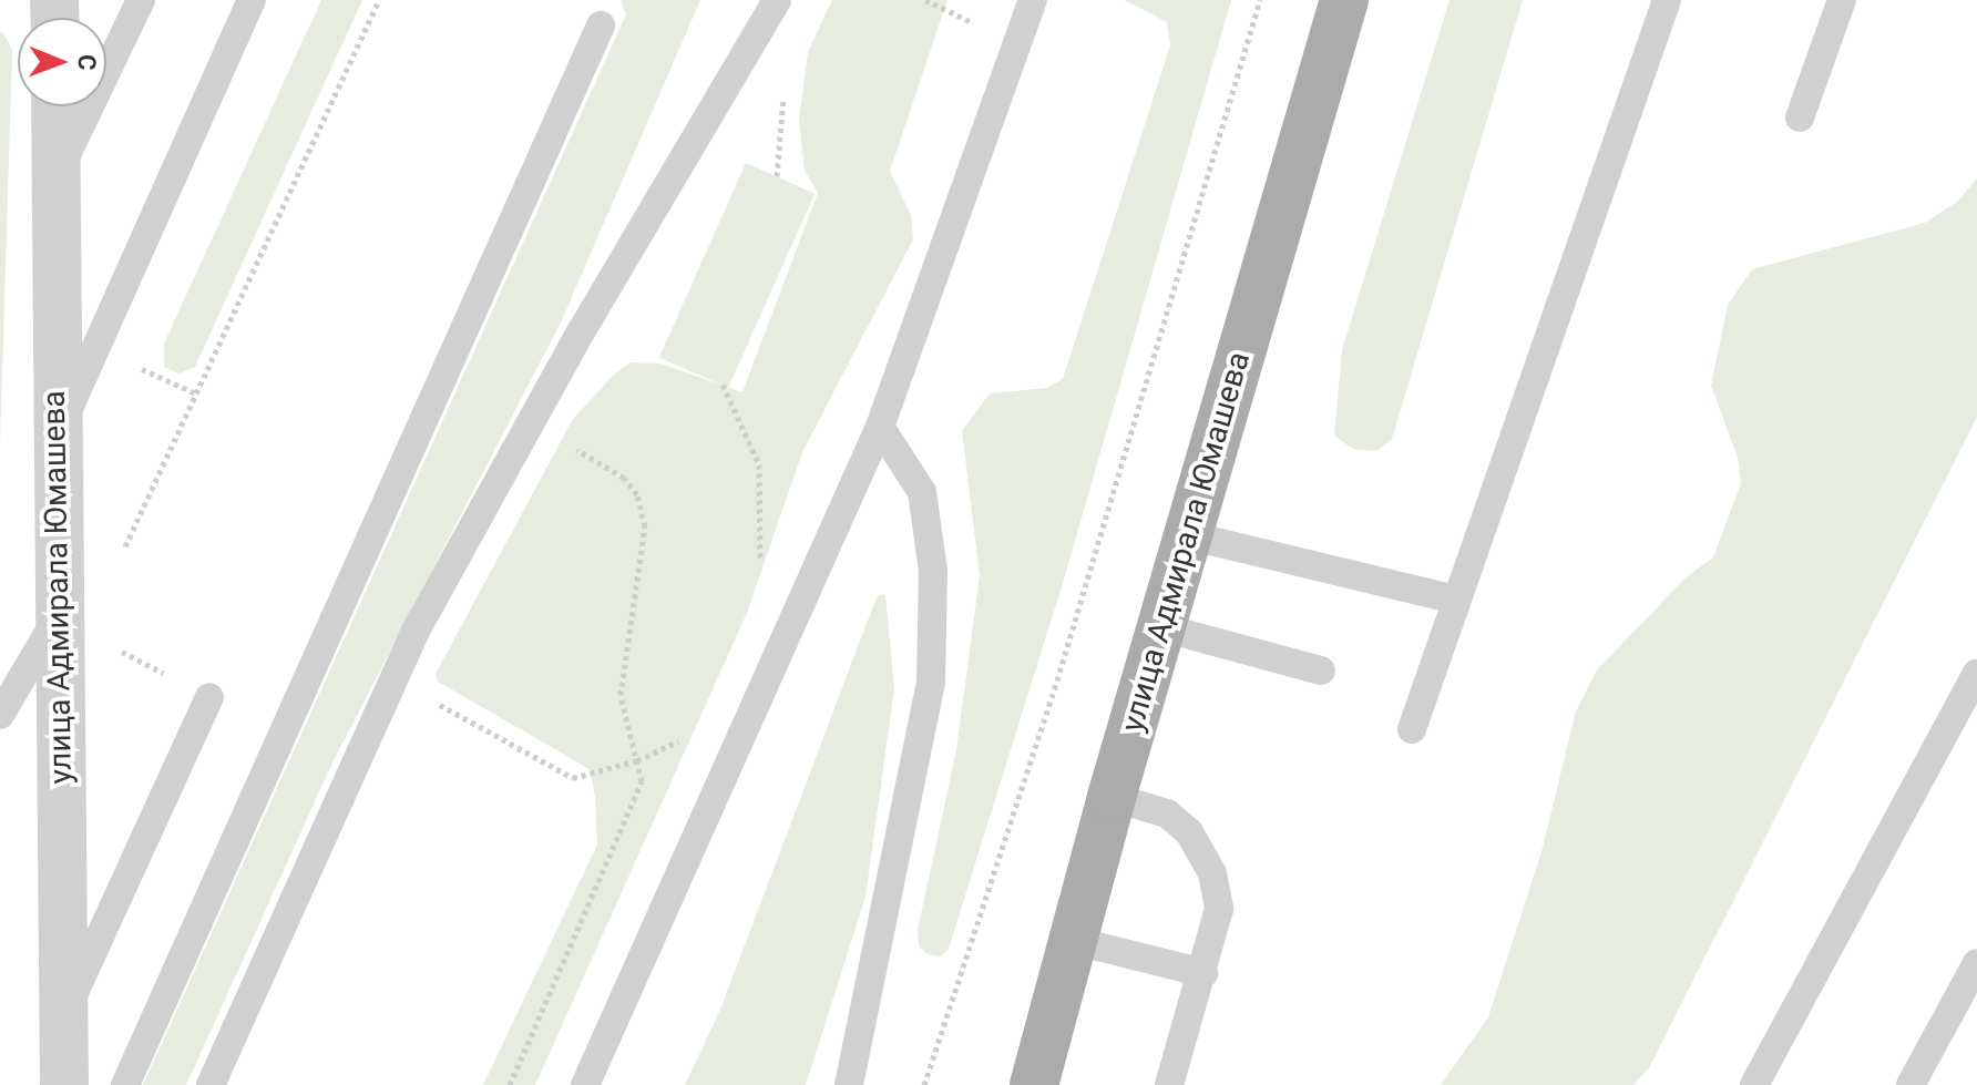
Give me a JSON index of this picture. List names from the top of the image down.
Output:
{
  "streets": {
    "main road": ["улица Адмирала Юмашева"]
  },
  "north": "right"
}
